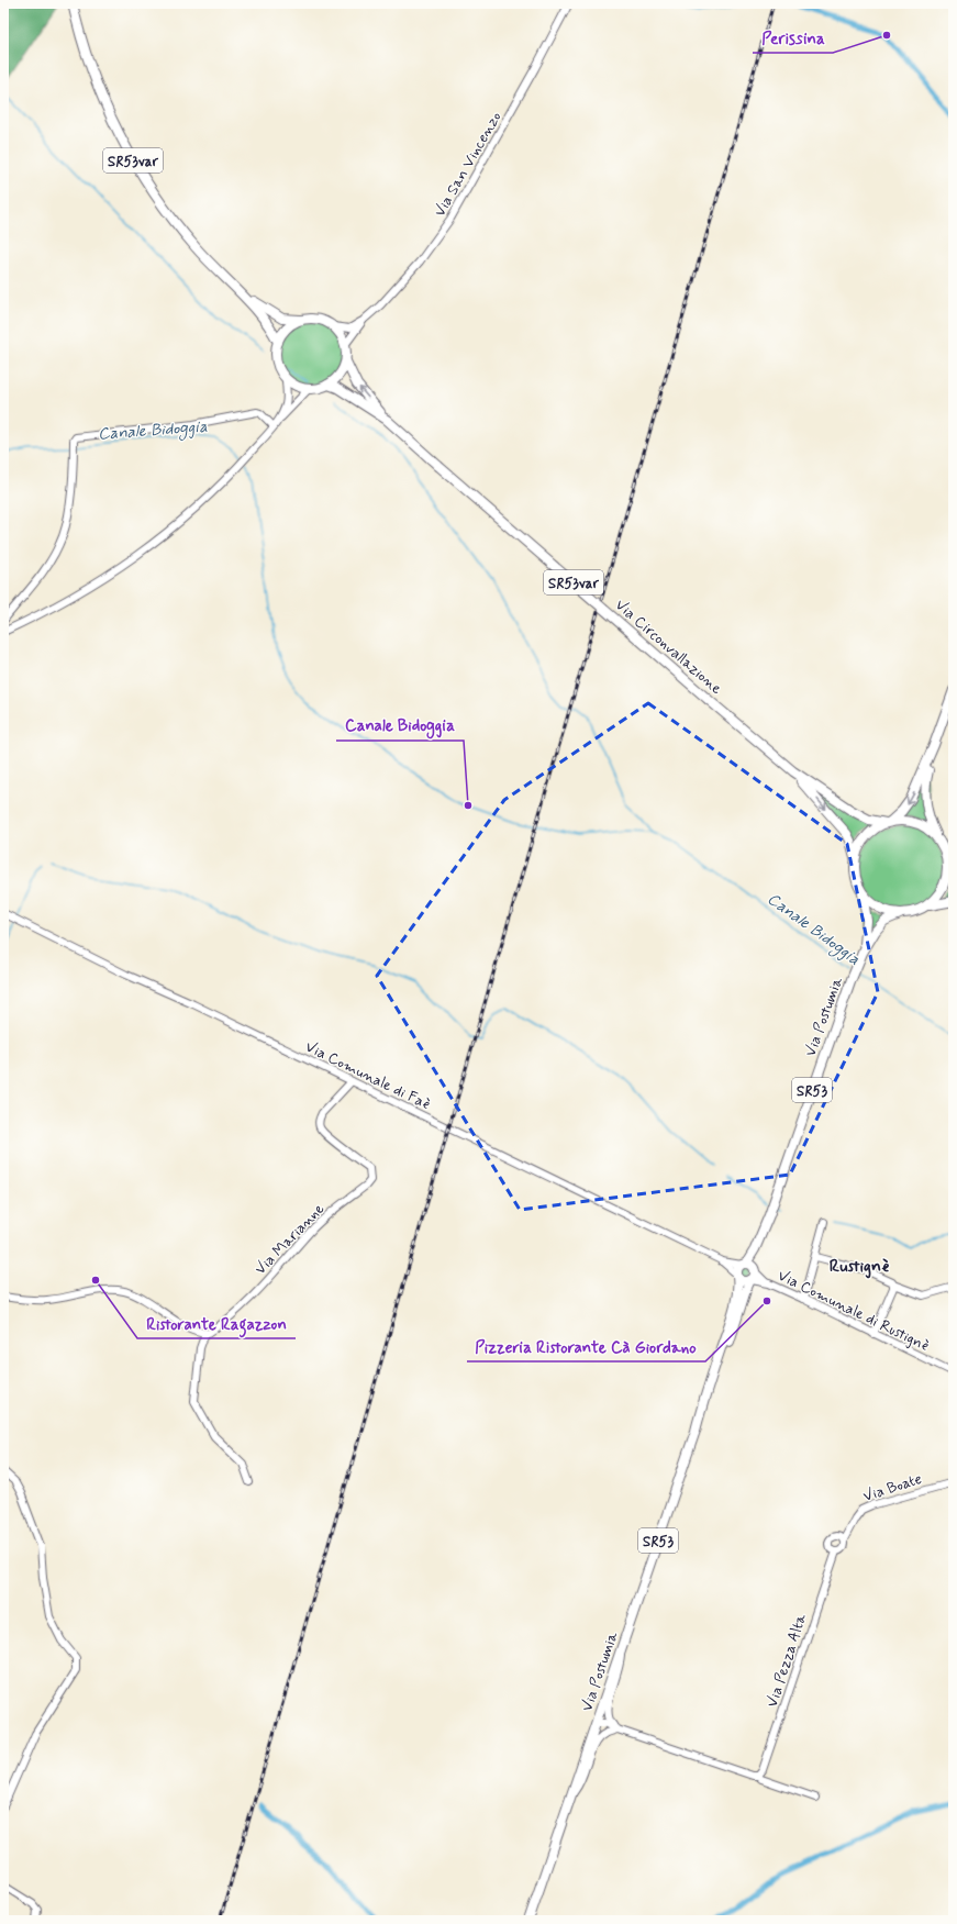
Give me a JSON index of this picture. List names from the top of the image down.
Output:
{
  "streets": {
    "main road": [
      "SR53var",
      "Via Circonvallazione",
      "Via Postumia",
      "SR53"
    ],
    "street": [
      "Via San Vincenzo",
      "Via Comunale di Faè",
      "Via Marianne",
      "Via Comunale di Rustignè",
      "Via Boate",
      "Via Pezza Alta"
    ]
  },
  "crossings": [
    ["SR53var", "Via San Vincenzo"],
    ["SR53var", "Via Circonvallazione"],
    ["Via San Vincenzo", "Via Circonvallazione"],
    ["Via Circonvallazione", "Via Postumia"],
    ["Via Circonvallazione", "SR53"],
    ["Via Postumia", "Via Comunale di Faè"],
    ["Via Postumia", "SR53"],
    ["Via Postumia", "Via Comunale di Rustignè"],
    ["Via Comunale di Faè", "Via Marianne"],
    ["Via Comunale di Faè", "Via Comunale di Rustignè"],
    ["Via Boate", "Via Pezza Alta"]
  ],
  "districts": ["Rustignè"],
  "water": ["Canale Bidoggia"],
  "places": [
    "Perissina",
    "Canale Bidoggia",
    "Ristorante Ragazzon",
    "Pizzeria Ristorante Cà Giordano"
  ]
}
